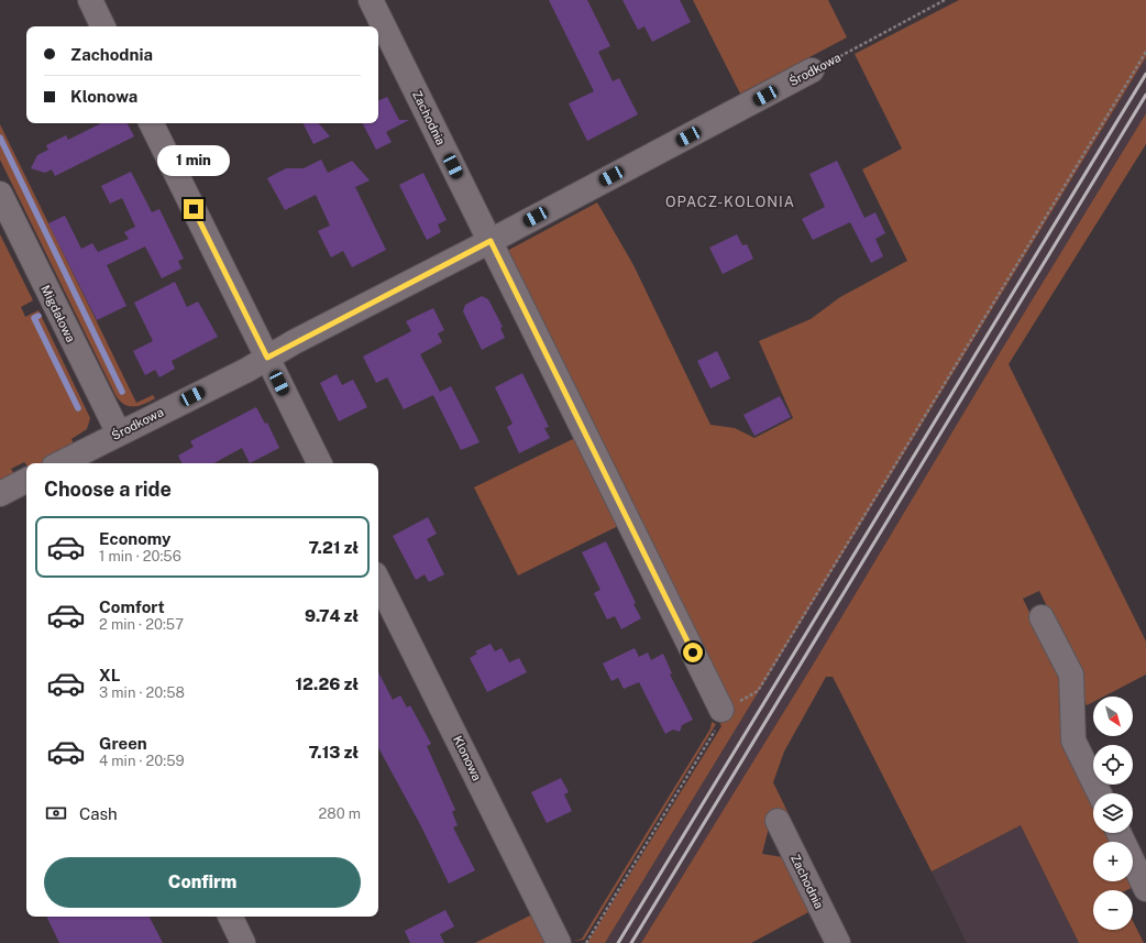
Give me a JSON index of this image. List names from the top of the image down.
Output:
{
  "streets": {
    "street": [
      "Środkowa",
      "Zachodnia",
      "Migdałowa",
      "Klonowa"
    ]
  },
  "crossings": [
    ["Środkowa", "Zachodnia"],
    ["Środkowa", "Migdałowa"]
  ],
  "districts": ["OPACZ-KOLONIA"],
  "north": "bottom right",
  "page": {
    "banner": ["Zachodnia", "Klonowa"],
    "bubble": "1 min",
    "heading": "Choose a ride",
    "list": [
      {
        "name": "Economy",
        "note": "1 min · 20:56",
        "value": "7.21 zł"
      },
      {
        "name": "Comfort",
        "note": "2 min · 20:57",
        "value": "9.74 zł"
      },
      {
        "name": "XL",
        "note": "3 min · 20:58",
        "value": "12.26 zł"
      },
      {
        "name": "Green",
        "note": "4 min · 20:59",
        "value": "7.13 zł"
      }
    ],
    "map_buttons": ["+", "−"],
    "pay": ["Cash", "280 m"],
    "buttons": "Confirm"
  }
}
